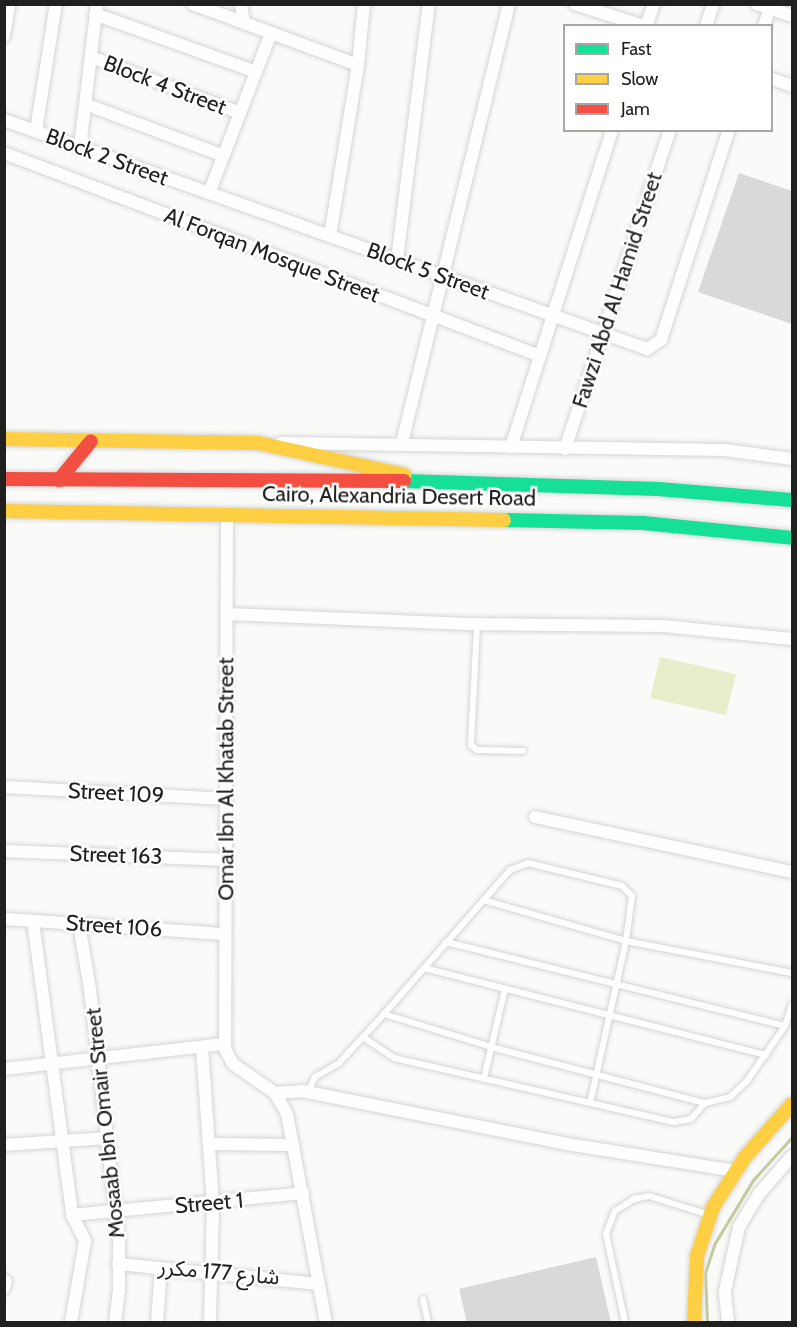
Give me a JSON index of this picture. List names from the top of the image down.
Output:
{
  "streets": {
    "main road": ["Cairo, Alexandria Desert Road"],
    "street": [
      "Block 4 Street",
      "Block 2 Street",
      "Al Forqan Mosque Street",
      "Block 5 Street",
      "Fawzi Abd Al Hamid Street",
      "Omar Ibn Al Khatab Street",
      "Street 109",
      "Street 163",
      "Street 106",
      "Mosaab Ibn Omair Street",
      "Street 1",
      "شارع 177 مكرر"
    ]
  },
  "crossings": [
    ["Block 2 Street", "Block 5 Street"],
    ["Block 5 Street", "Fawzi Abd Al Hamid Street"],
    ["Cairo, Alexandria Desert Road", "Omar Ibn Al Khatab Street"],
    ["Omar Ibn Al Khatab Street", "Street 109"],
    ["Omar Ibn Al Khatab Street", "Street 163"],
    ["Omar Ibn Al Khatab Street", "Street 106"],
    ["Street 106", "Mosaab Ibn Omair Street"],
    ["Mosaab Ibn Omair Street", "Street 1"],
    ["Mosaab Ibn Omair Street", "شارع 177 مكرر"]
  ],
  "legend": ["Fast", "Slow", "Jam"]
}
